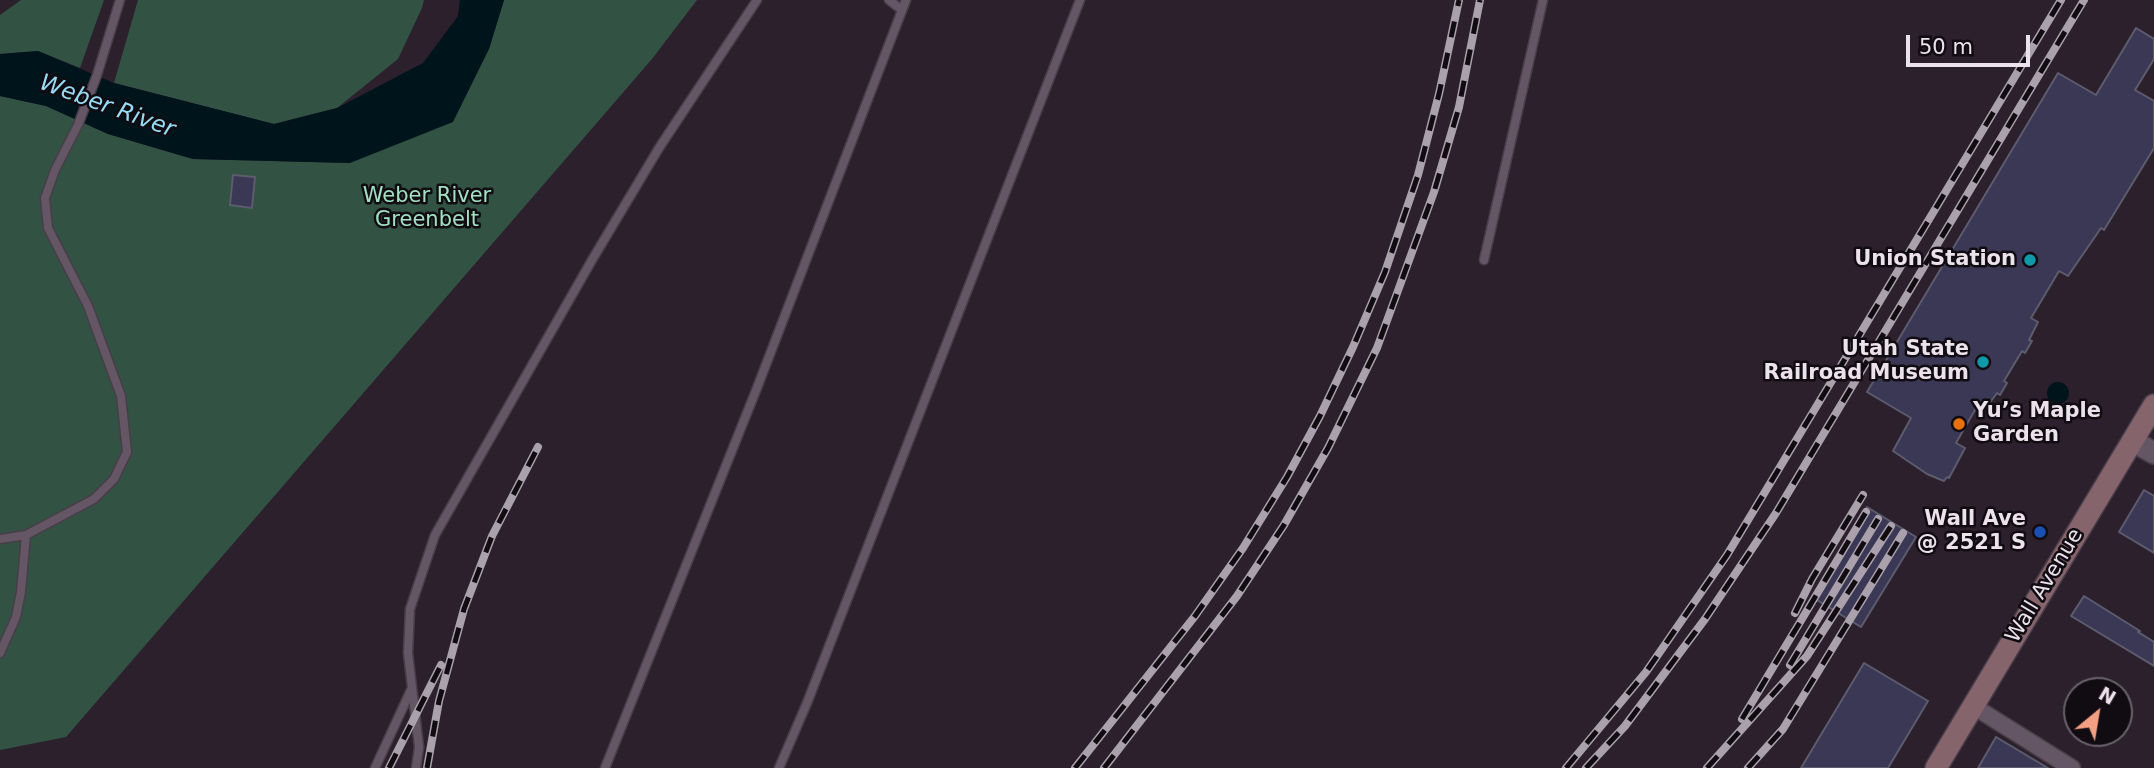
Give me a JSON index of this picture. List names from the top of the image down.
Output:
{
  "streets": {
    "main road": ["Wall Avenue"]
  },
  "water": ["Weber River"],
  "parks": ["Weber River Greenbelt"],
  "places": [
    "Union Station",
    "Utah State Railroad Museum",
    "Yu’s Maple Garden",
    "Wall Ave @ 2521 S"
  ],
  "scale_bar": "50 m",
  "north": "top right"
}
